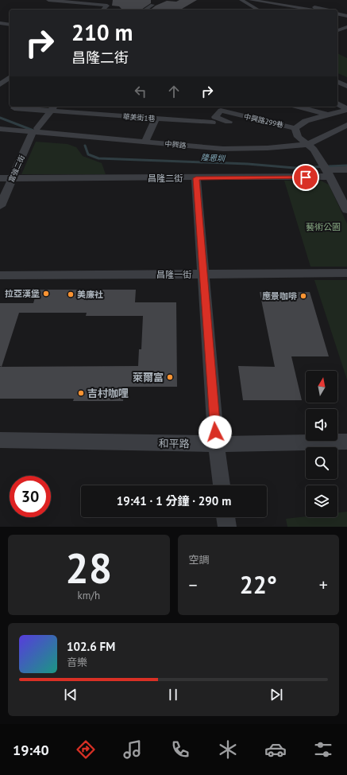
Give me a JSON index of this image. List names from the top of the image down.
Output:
{
  "streets": {
    "street": [
      "華美街1巷",
      "中興路299巷",
      "中興路",
      "富強二街",
      "昌隆二街",
      "昌隆一街",
      "和平路"
    ]
  },
  "crossings": [
    ["華美街1巷", "富強二街"],
    ["中興路299巷", "中興路"],
    ["中興路299巷", "昌隆二街"],
    ["中興路", "富強二街"],
    ["富強二街", "昌隆二街"]
  ],
  "water": ["隆恩圳"],
  "parks": ["藝術公園"],
  "places": [
    "拉亞漢堡",
    "美廉社",
    "應景咖啡",
    "萊爾富",
    "吉村咖哩"
  ],
  "north": "top",
  "page": {
    "turn": ["210 m", "昌隆二街"],
    "limit": "30",
    "trip": "19:41 · 1 分鐘 · 290 m",
    "tile": [
      ["28", "km/h"],
      "空調"
    ],
    "heat": ["−", "22°", "+"],
    "song": ["102.6 FM", "音樂"],
    "tabs": "19:40"
  }
}
